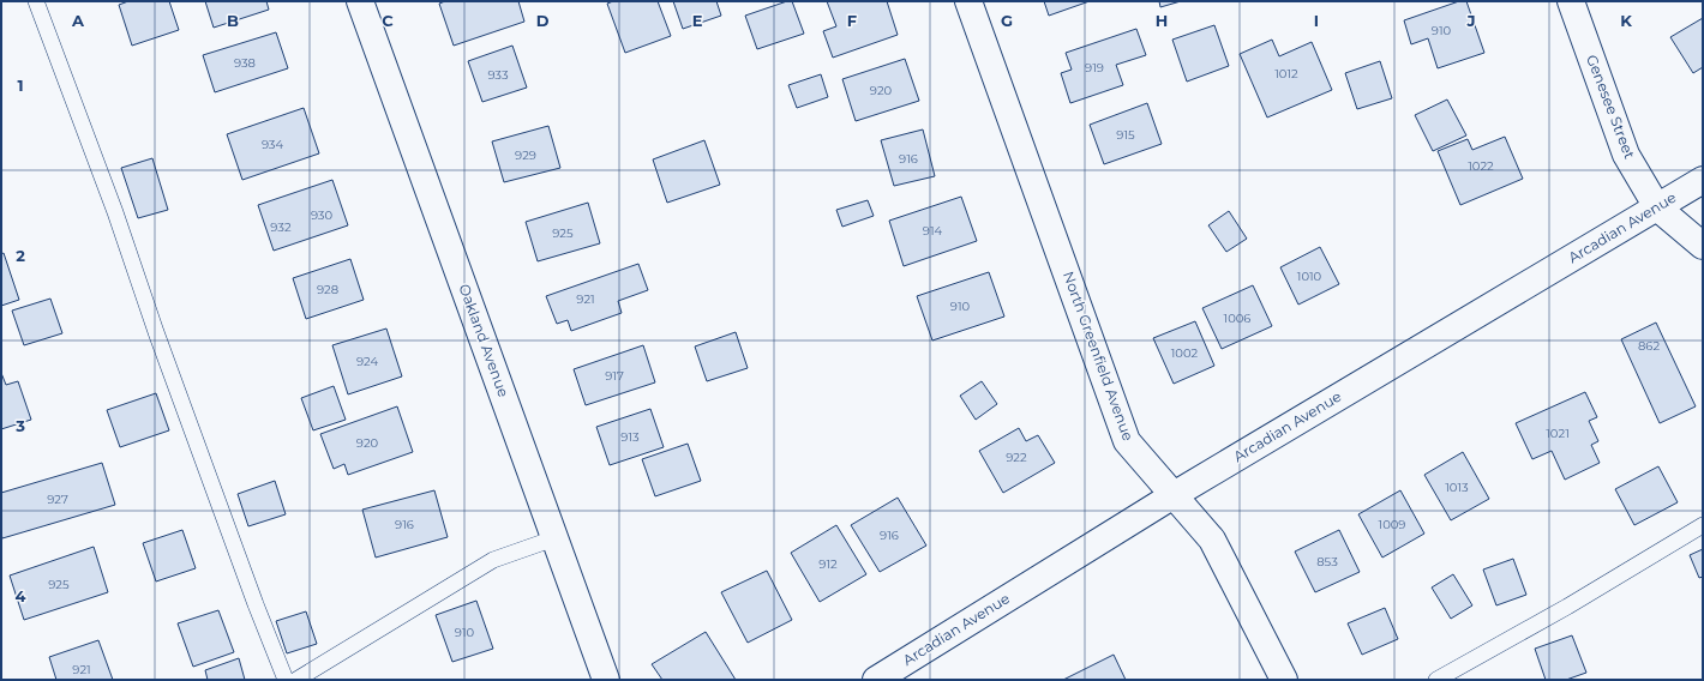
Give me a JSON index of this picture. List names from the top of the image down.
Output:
{
  "streets": {
    "street": [
      "Genesee Street",
      "Arcadian Avenue",
      "Oakland Avenue",
      "North Greenfield Avenue"
    ]
  },
  "crossings": [
    ["Genesee Street", "Arcadian Avenue"],
    ["Arcadian Avenue", "North Greenfield Avenue"]
  ],
  "house_numbers": [
    "910",
    "938",
    "919",
    "1012",
    "933",
    "920",
    "915",
    "934",
    "929",
    "916",
    "1022",
    "930",
    "932",
    "914",
    "925",
    "1010",
    "928",
    "921",
    "910",
    "1006",
    "862",
    "1002",
    "924",
    "917",
    "1021",
    "913",
    "920",
    "922",
    "1013",
    "927",
    "916",
    "1009",
    "916",
    "853",
    "912",
    "925",
    "910",
    "921"
  ],
  "grid": {
    "columns": [
      "A",
      "B",
      "C",
      "D",
      "E",
      "F",
      "G",
      "H",
      "I",
      "J",
      "K"
    ],
    "rows": [
      "1",
      "2",
      "3",
      "4"
    ]
  }
}
